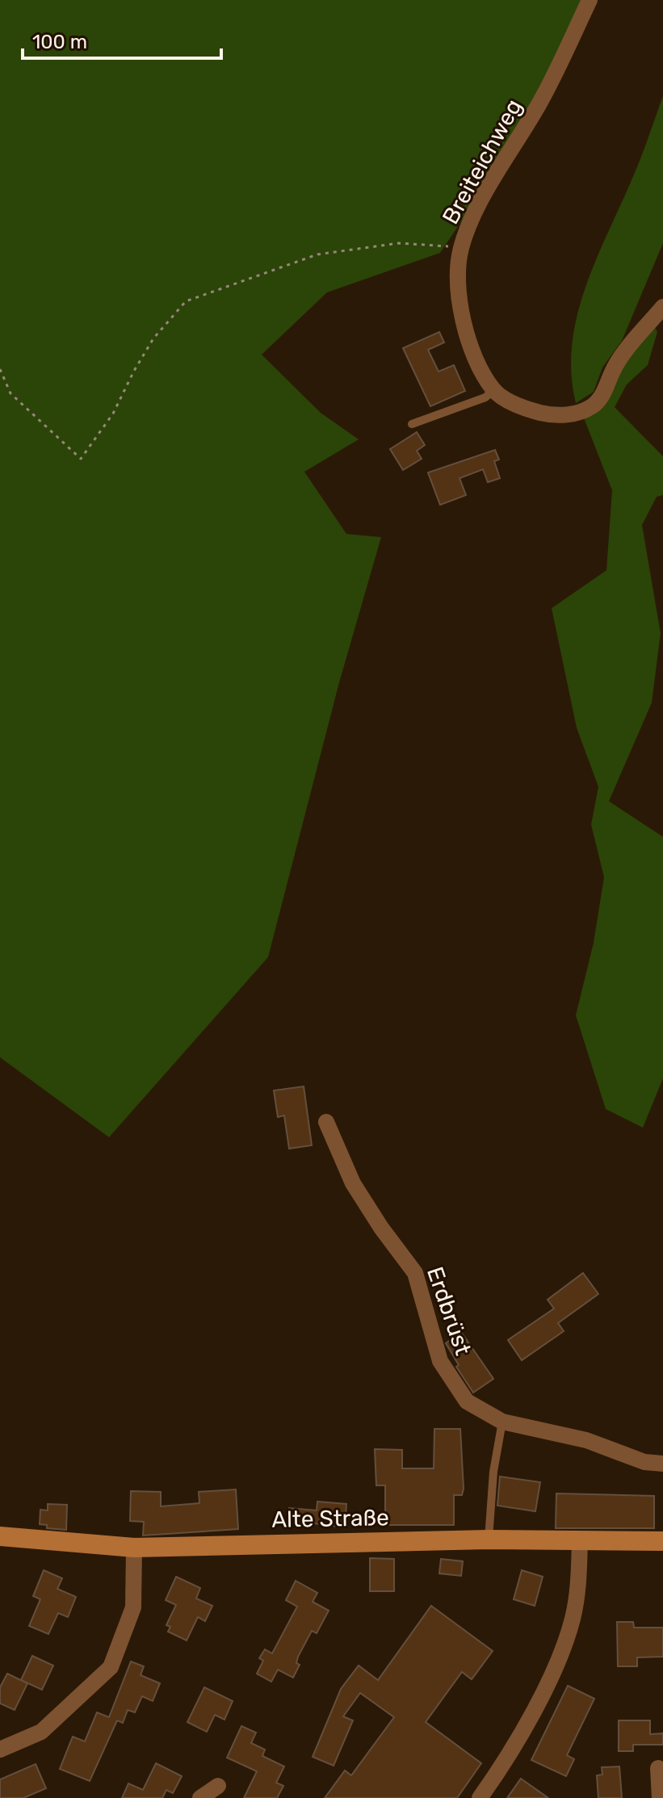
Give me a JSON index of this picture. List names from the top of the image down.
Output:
{
  "streets": {
    "street": ["Breiteichweg", "Erdbrüst", "Alte Straße"]
  },
  "scale_bar": "100 m"
}
